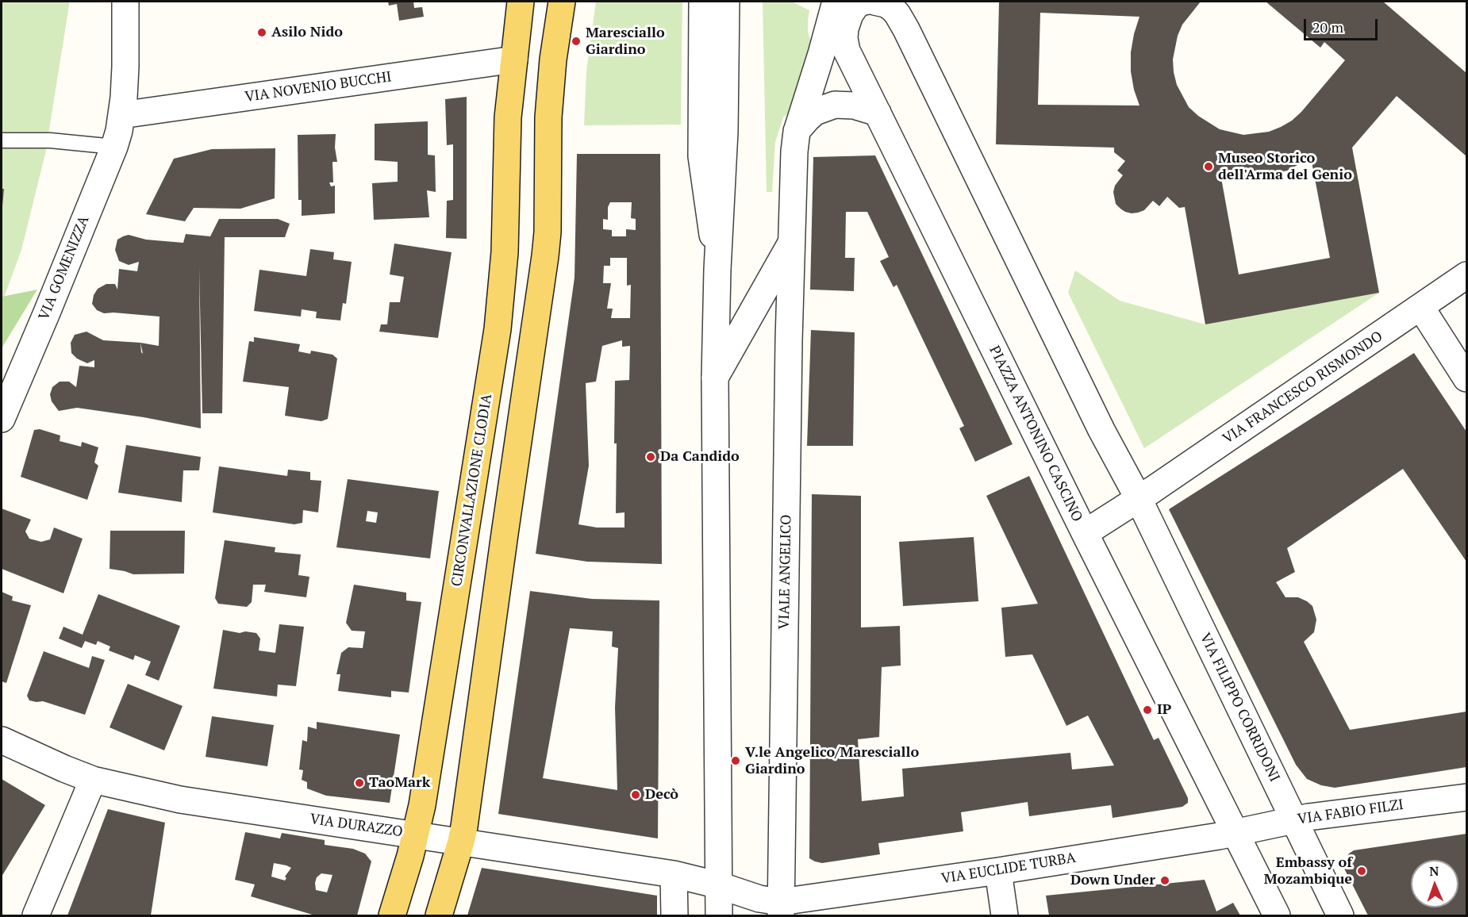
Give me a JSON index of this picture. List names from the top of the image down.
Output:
{
  "streets": {
    "main road": ["CIRCONVALLAZIONE CLODIA"],
    "street": [
      "VIA NOVENIO BUCCHI",
      "VIA GOMENIZZA",
      "VIA FRANCESCO RISMONDO",
      "PIAZZA ANTONINO CASCINO",
      "VIALE ANGELICO",
      "VIA FILIPPO CORRIDONI",
      "VIA FABIO FILZI",
      "VIA DURAZZO",
      "VIA EUCLIDE TURBA"
    ]
  },
  "crossings": [
    ["VIA NOVENIO BUCCHI", "VIA GOMENIZZA"],
    ["VIA NOVENIO BUCCHI", "CIRCONVALLAZIONE CLODIA"],
    ["VIA FRANCESCO RISMONDO", "PIAZZA ANTONINO CASCINO"],
    ["VIA FRANCESCO RISMONDO", "VIA FILIPPO CORRIDONI"],
    ["PIAZZA ANTONINO CASCINO", "VIALE ANGELICO"],
    ["PIAZZA ANTONINO CASCINO", "VIA FILIPPO CORRIDONI"],
    ["CIRCONVALLAZIONE CLODIA", "VIA DURAZZO"],
    ["VIALE ANGELICO", "VIA DURAZZO"],
    ["VIALE ANGELICO", "VIA EUCLIDE TURBA"],
    ["VIA FILIPPO CORRIDONI", "VIA FABIO FILZI"],
    ["VIA FABIO FILZI", "VIA EUCLIDE TURBA"]
  ],
  "places": [
    "Asilo Nido",
    "Maresciallo Giardino",
    "Museo Storico dell'Arma del Genio",
    "Da Candido",
    "IP",
    "V.le Angelico/Maresciallo Giardino",
    "TaoMark",
    "Decò",
    "Embassy of Mozambique",
    "Down Under"
  ],
  "scale_bar": "20 m",
  "north": "top"
}
